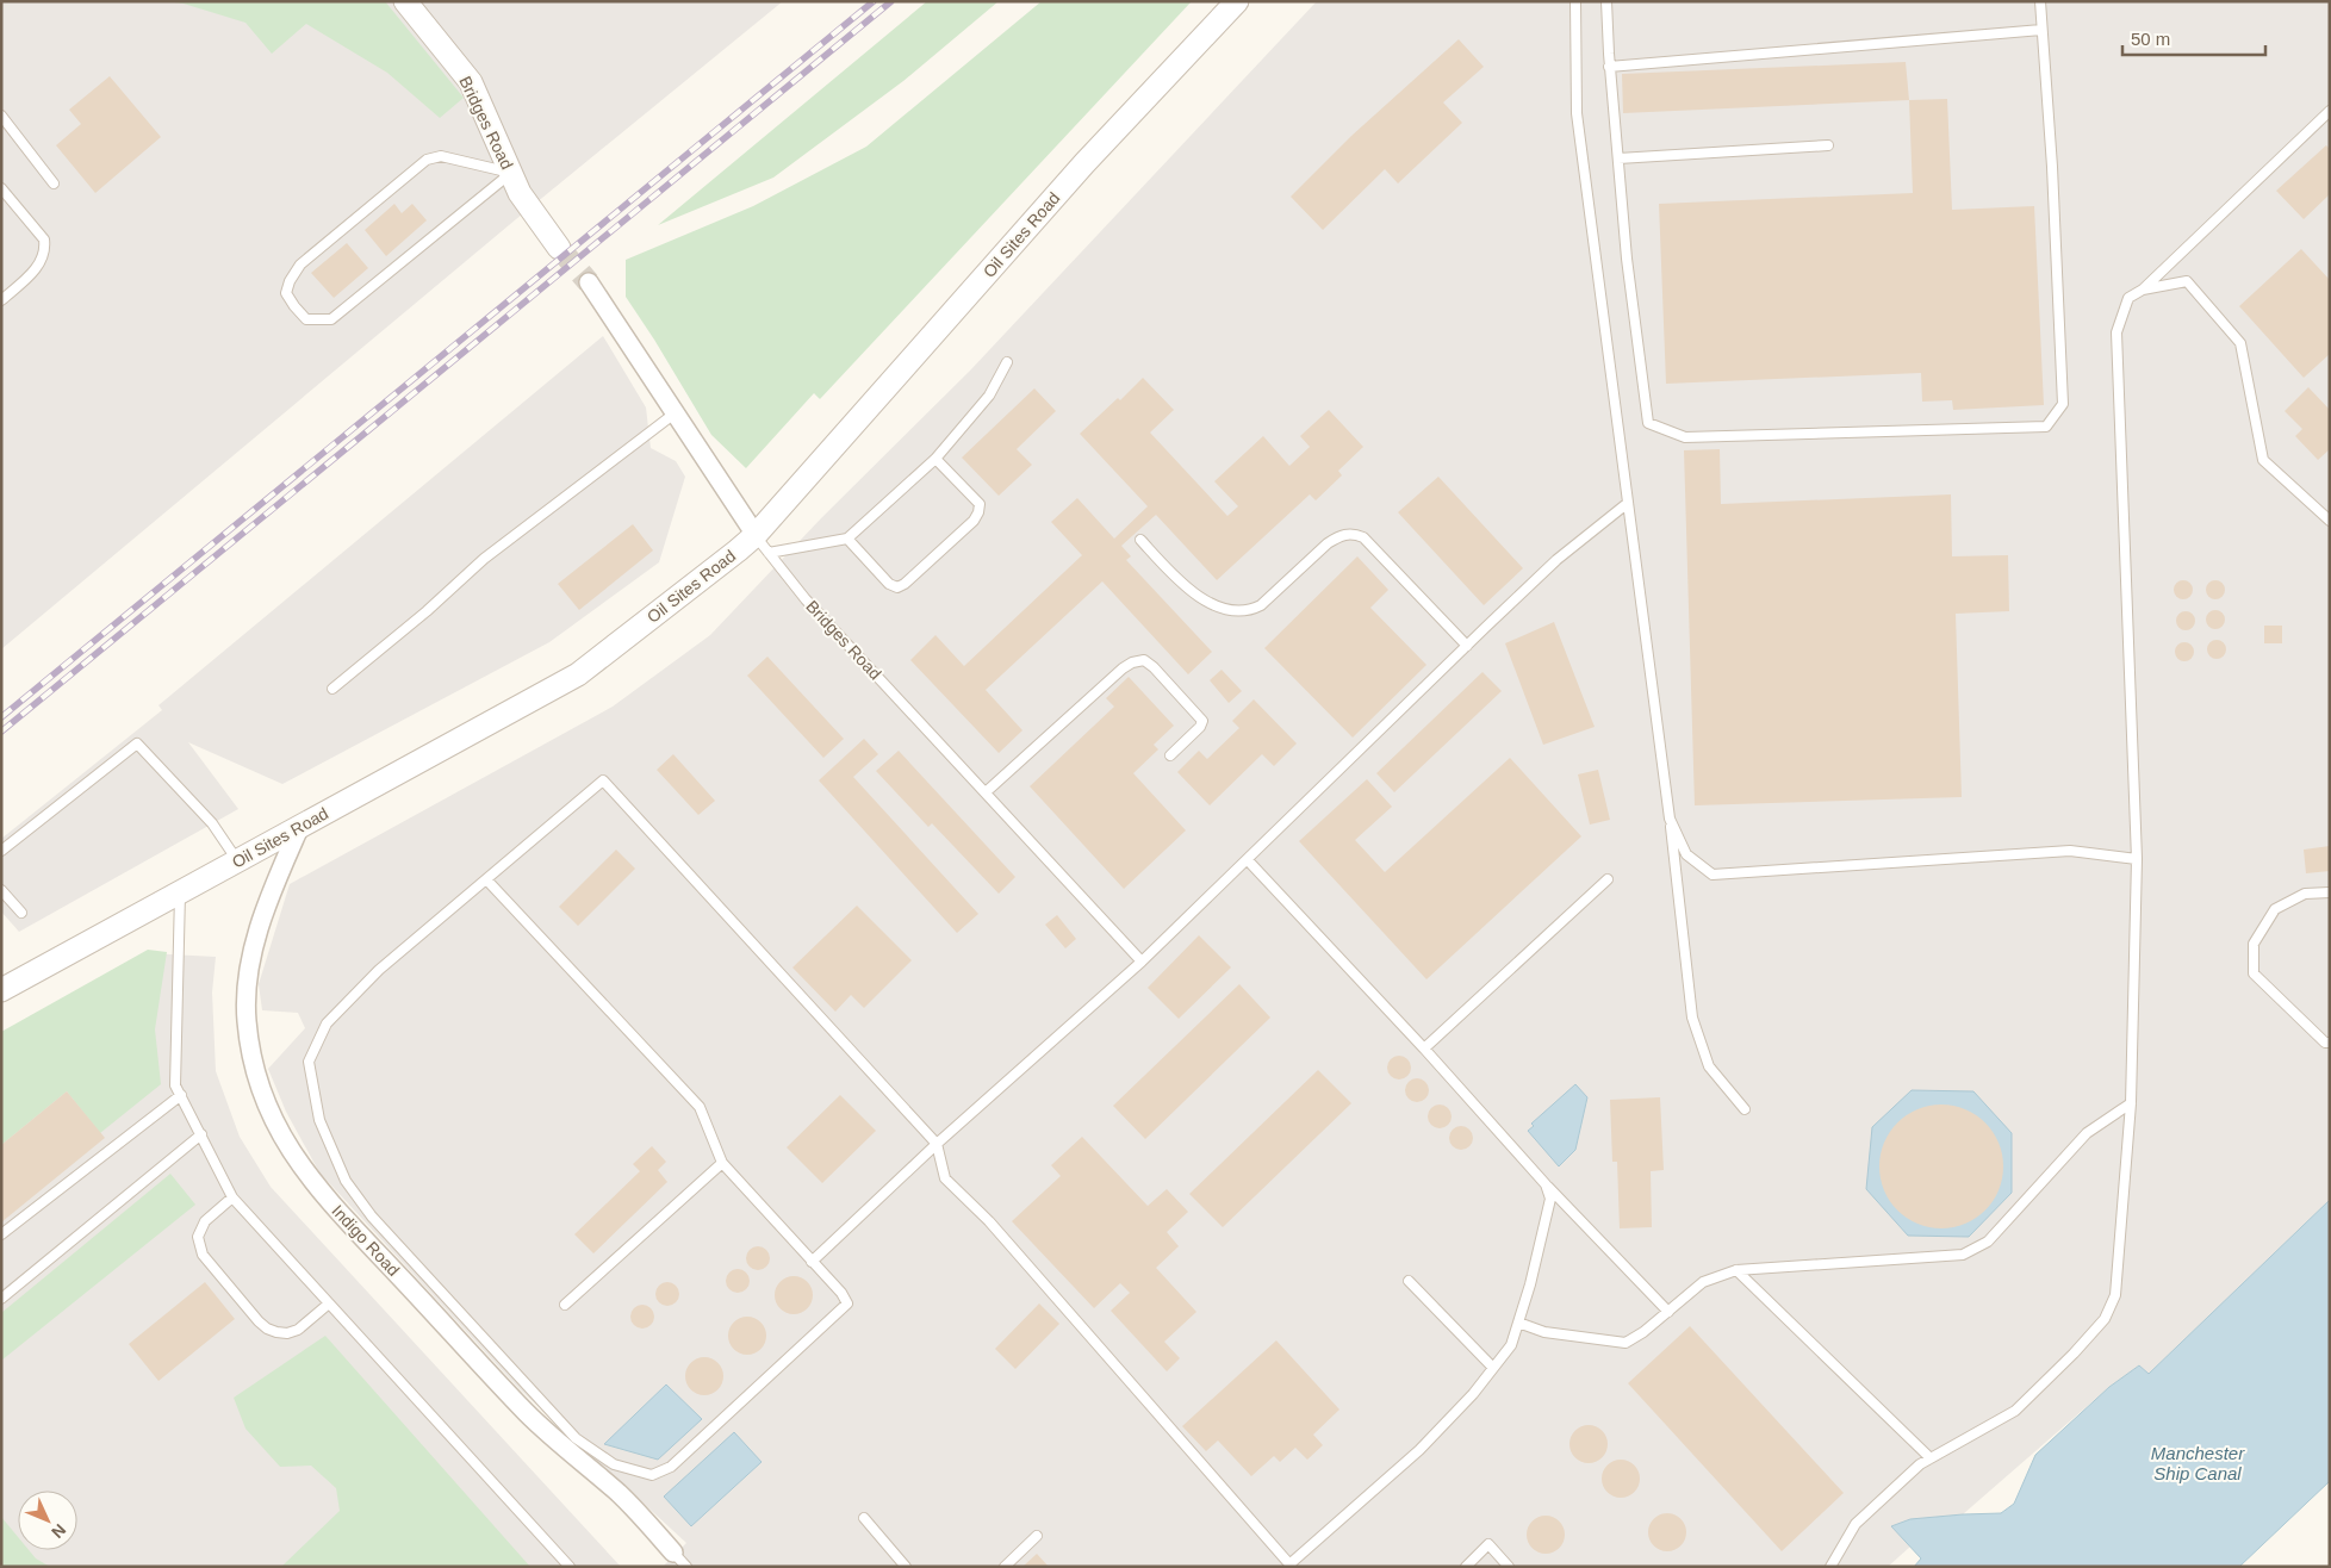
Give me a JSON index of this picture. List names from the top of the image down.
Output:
{
  "streets": {
    "street": ["Bridges Road", "Oil Sites Road", "Indigo Road"]
  },
  "crossings": [
    ["Bridges Road", "Oil Sites Road"],
    ["Oil Sites Road", "Indigo Road"]
  ],
  "water": ["Manchester Ship Canal"],
  "scale_bar": "50 m",
  "north": "bottom right"
}
